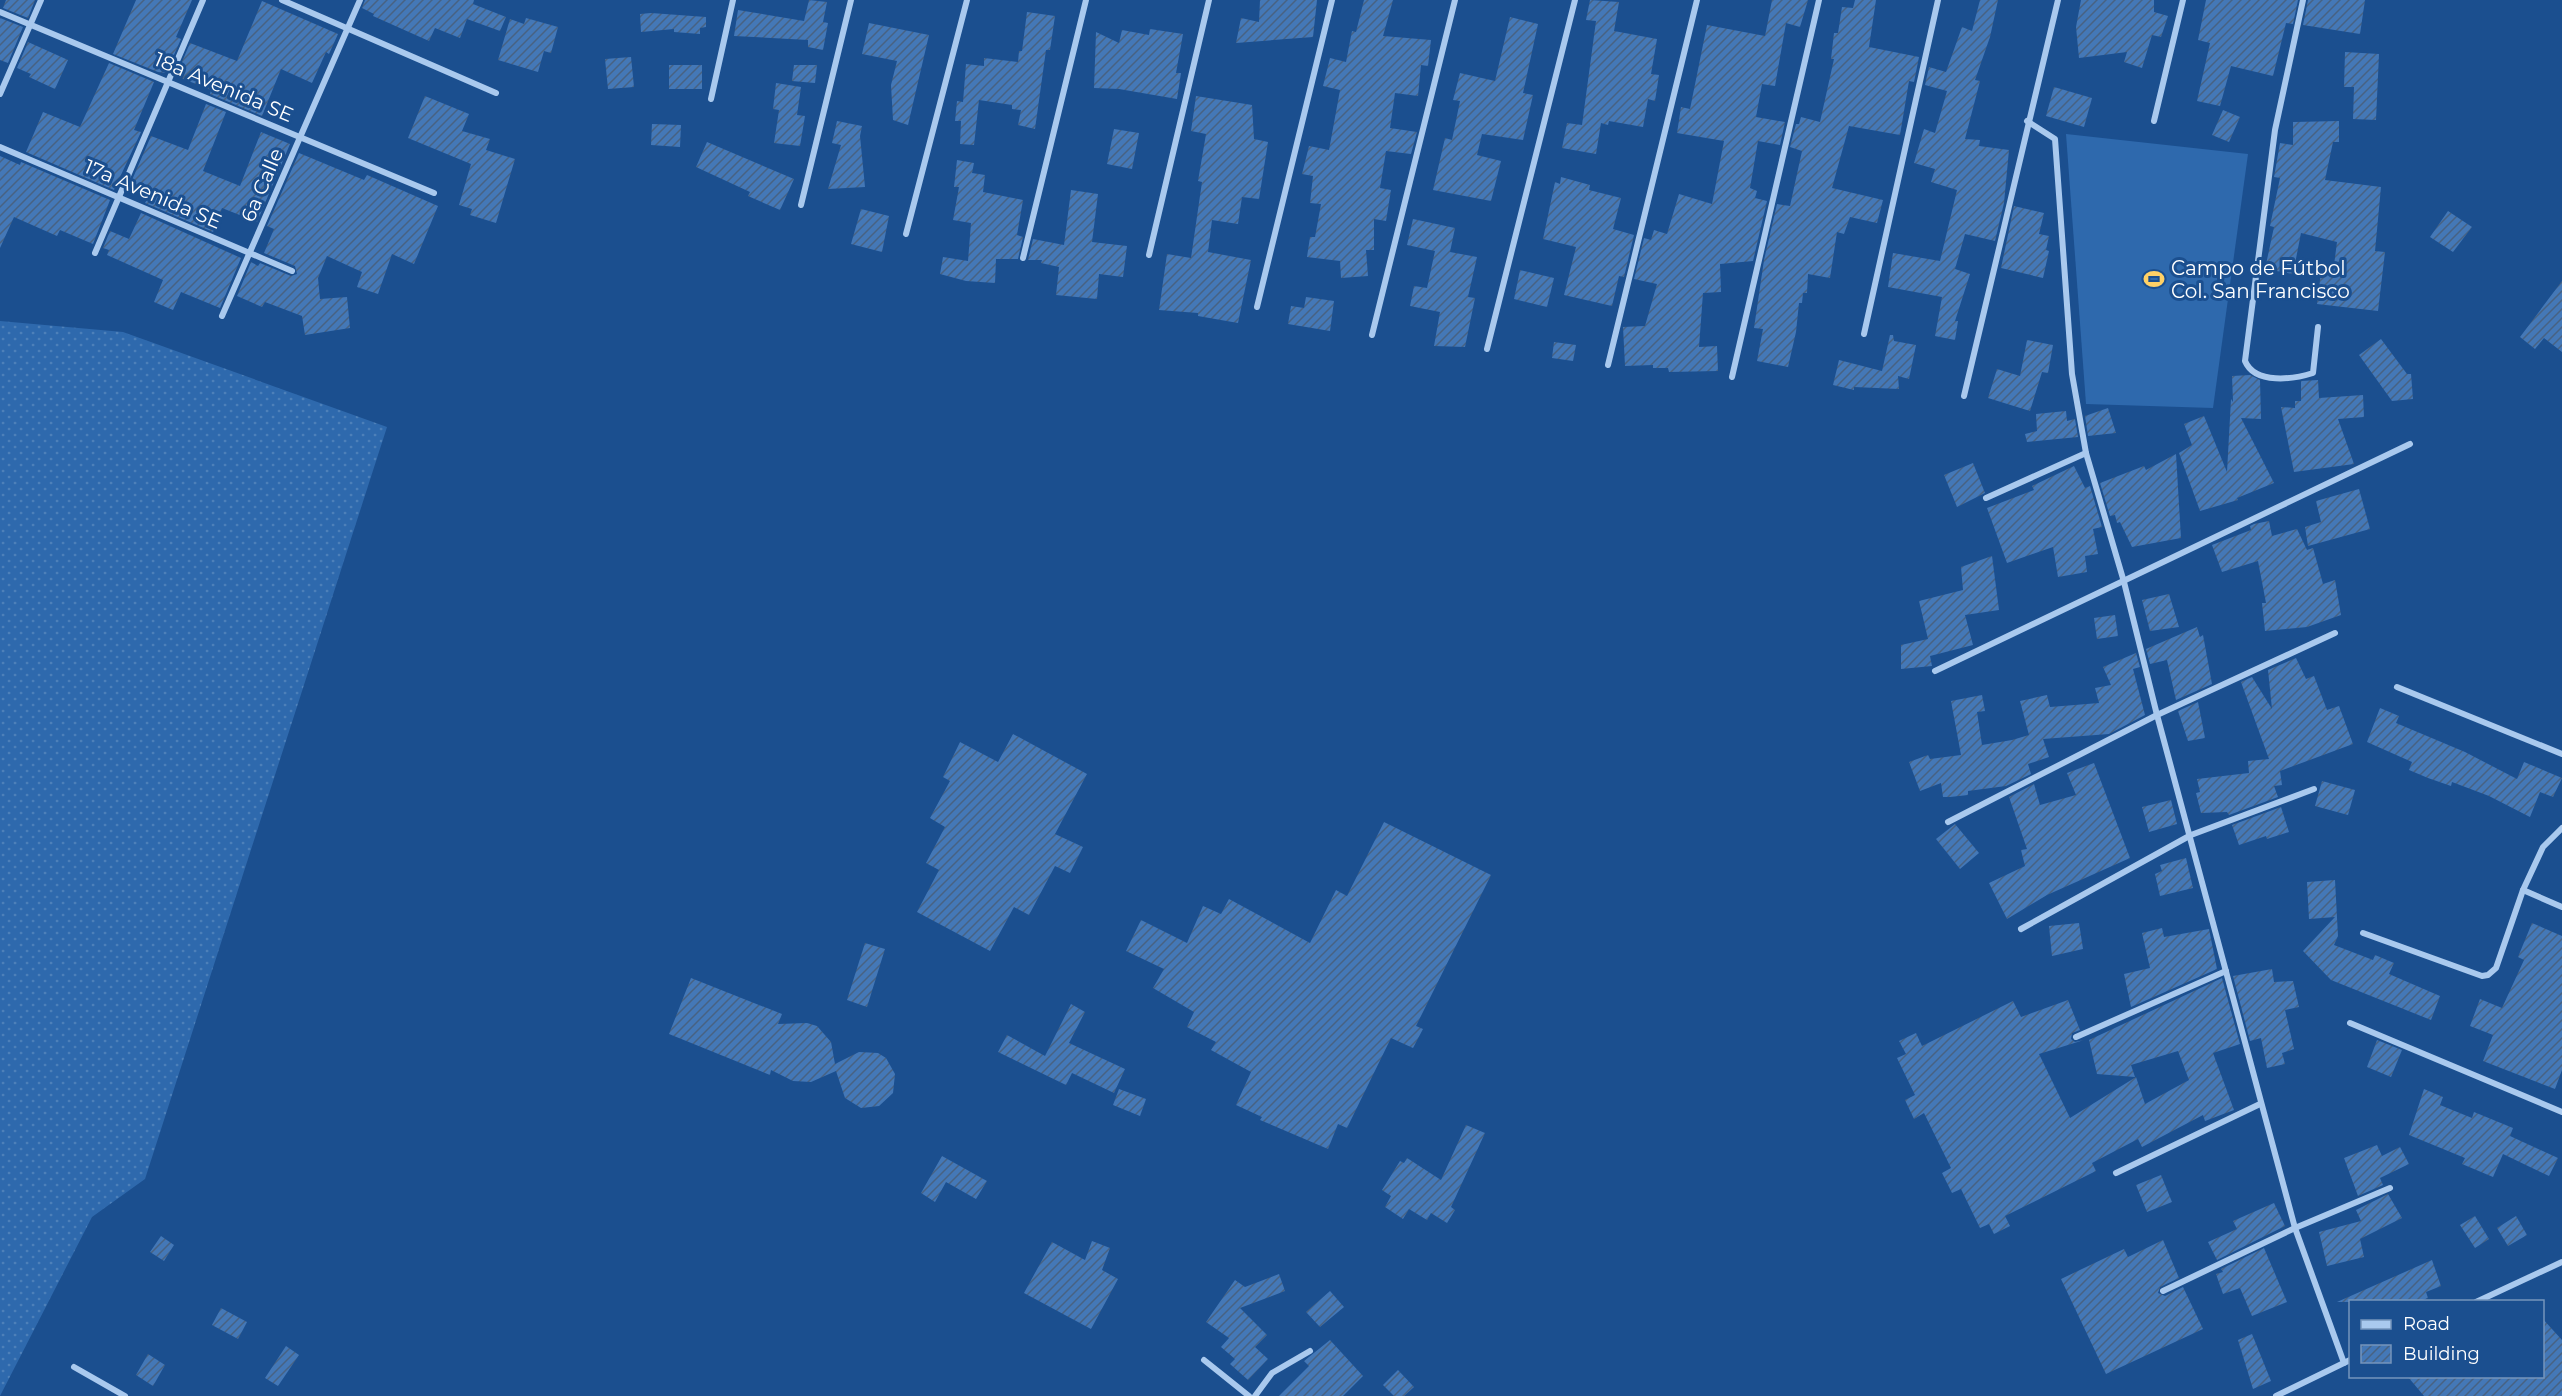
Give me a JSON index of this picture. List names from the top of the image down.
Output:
{
  "streets": {
    "street": ["18a Avenida SE", "6a Calle", "17a Avenida SE"]
  },
  "crossings": [
    ["18a Avenida SE", "6a Calle"],
    ["6a Calle", "17a Avenida SE"]
  ],
  "places": {
    "sports": ["Campo de Fútbol Col. San Francisco"]
  },
  "legend": ["Road", "Building"]
}
